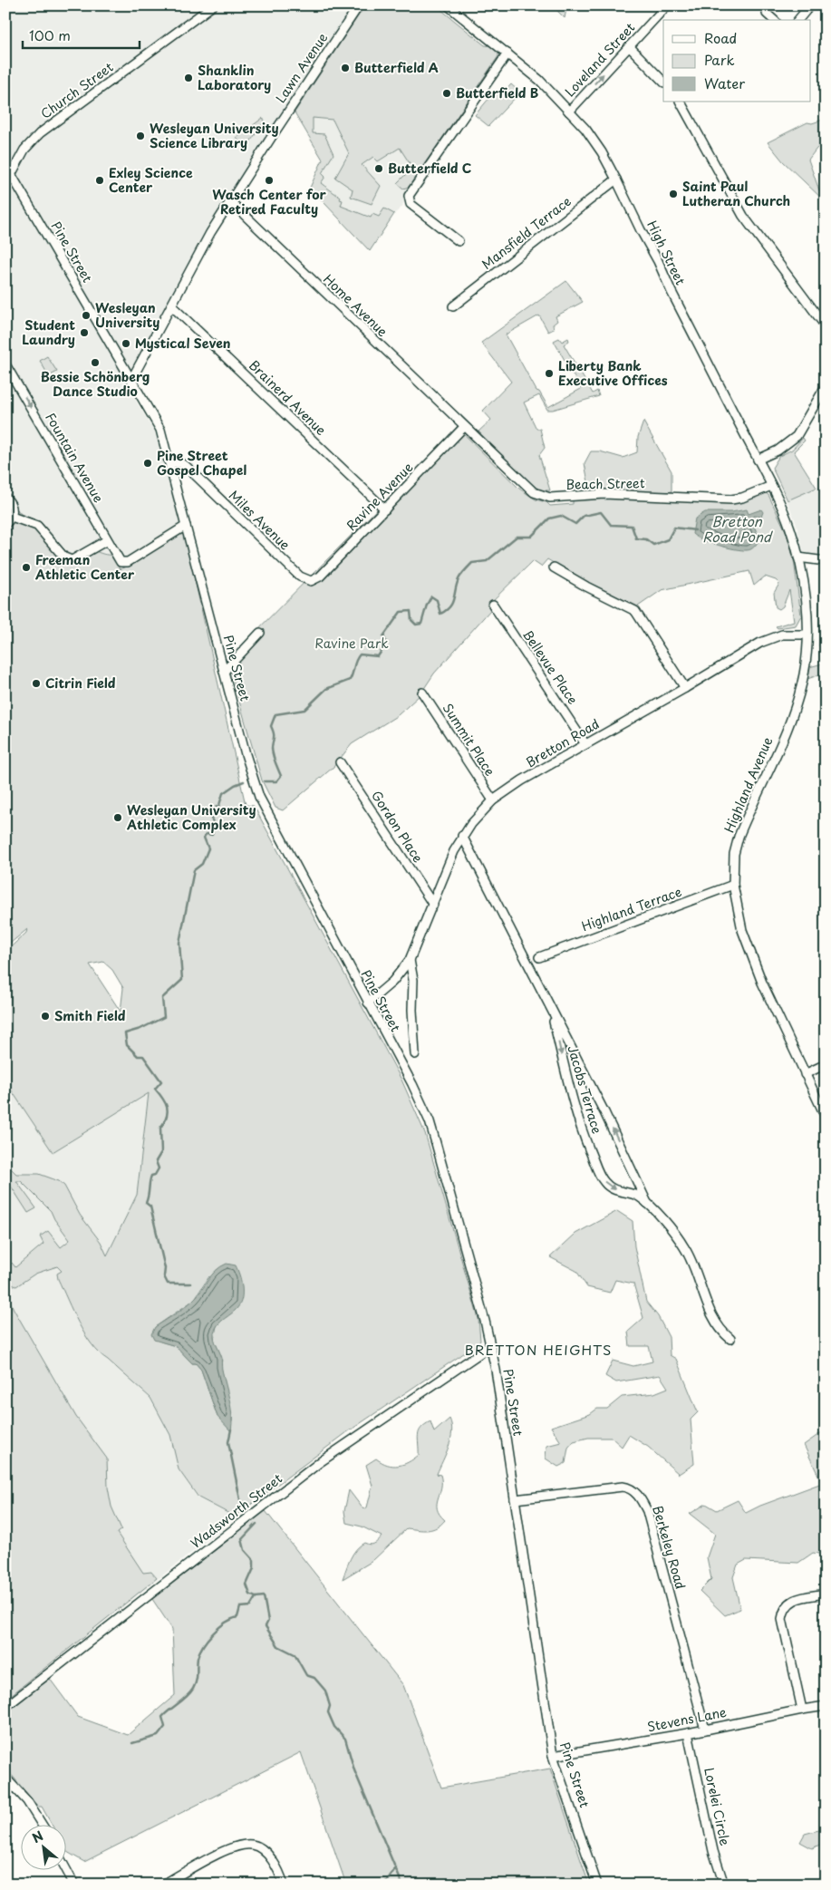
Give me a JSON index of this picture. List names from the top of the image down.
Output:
{
  "streets": {
    "street": [
      "Loveland Street",
      "Lawn Avenue",
      "Church Street",
      "Mansfield Terrace",
      "Pine Street",
      "High Street",
      "Home Avenue",
      "Brainerd Avenue",
      "Fountain Avenue",
      "Beach Street",
      "Ravine Avenue",
      "Miles Avenue",
      "Bellevue Place",
      "Summit Place",
      "Bretton Road",
      "Highland Avenue",
      "Gordon Place",
      "Highland Terrace",
      "Jacobs Terrace",
      "Wadsworth Street",
      "Berkeley Road",
      "Stevens Lane",
      "Lorelei Circle"
    ]
  },
  "crossings": [
    ["Loveland Street", "High Street"],
    ["Lawn Avenue", "Pine Street"],
    ["Lawn Avenue", "Home Avenue"],
    ["Lawn Avenue", "Brainerd Avenue"],
    ["Church Street", "Pine Street"],
    ["Mansfield Terrace", "High Street"],
    ["Pine Street", "Fountain Avenue"],
    ["Pine Street", "Miles Avenue"],
    ["Pine Street", "Bretton Road"],
    ["Pine Street", "Wadsworth Street"],
    ["Pine Street", "Berkeley Road"],
    ["Pine Street", "Stevens Lane"],
    ["High Street", "Beach Street"],
    ["High Street", "Highland Avenue"],
    ["Home Avenue", "Beach Street"],
    ["Home Avenue", "Ravine Avenue"],
    ["Brainerd Avenue", "Ravine Avenue"],
    ["Beach Street", "Ravine Avenue"],
    ["Ravine Avenue", "Miles Avenue"],
    ["Bellevue Place", "Bretton Road"],
    ["Summit Place", "Bretton Road"],
    ["Bretton Road", "Highland Avenue"],
    ["Bretton Road", "Gordon Place"],
    ["Bretton Road", "Jacobs Terrace"],
    ["Highland Avenue", "Highland Terrace"],
    ["Berkeley Road", "Stevens Lane"],
    ["Stevens Lane", "Lorelei Circle"]
  ],
  "one_way": ["Loveland Street", "Fountain Avenue"],
  "districts": ["BRETTON HEIGHTS"],
  "water": ["Bretton Road Pond"],
  "parks": ["Ravine Park"],
  "places": [
    "Butterfield A",
    "Shanklin Laboratory",
    "Butterfield B",
    "Wesleyan University Science Library",
    "Butterfield C",
    "Exley Science Center",
    "Wasch Center for Retired Faculty",
    "Saint Paul Lutheran Church",
    "Wesleyan University",
    "Student Laundry",
    "Mystical Seven",
    "Bessie Schönberg Dance Studio",
    "Liberty Bank Executive Offices",
    "Pine Street Gospel Chapel",
    "Freeman Athletic Center",
    "Citrin Field",
    "Wesleyan University Athletic Complex",
    "Smith Field"
  ],
  "legend": ["Road", "Park", "Water"],
  "scale_bar": "100 m",
  "north": "top left"
}
